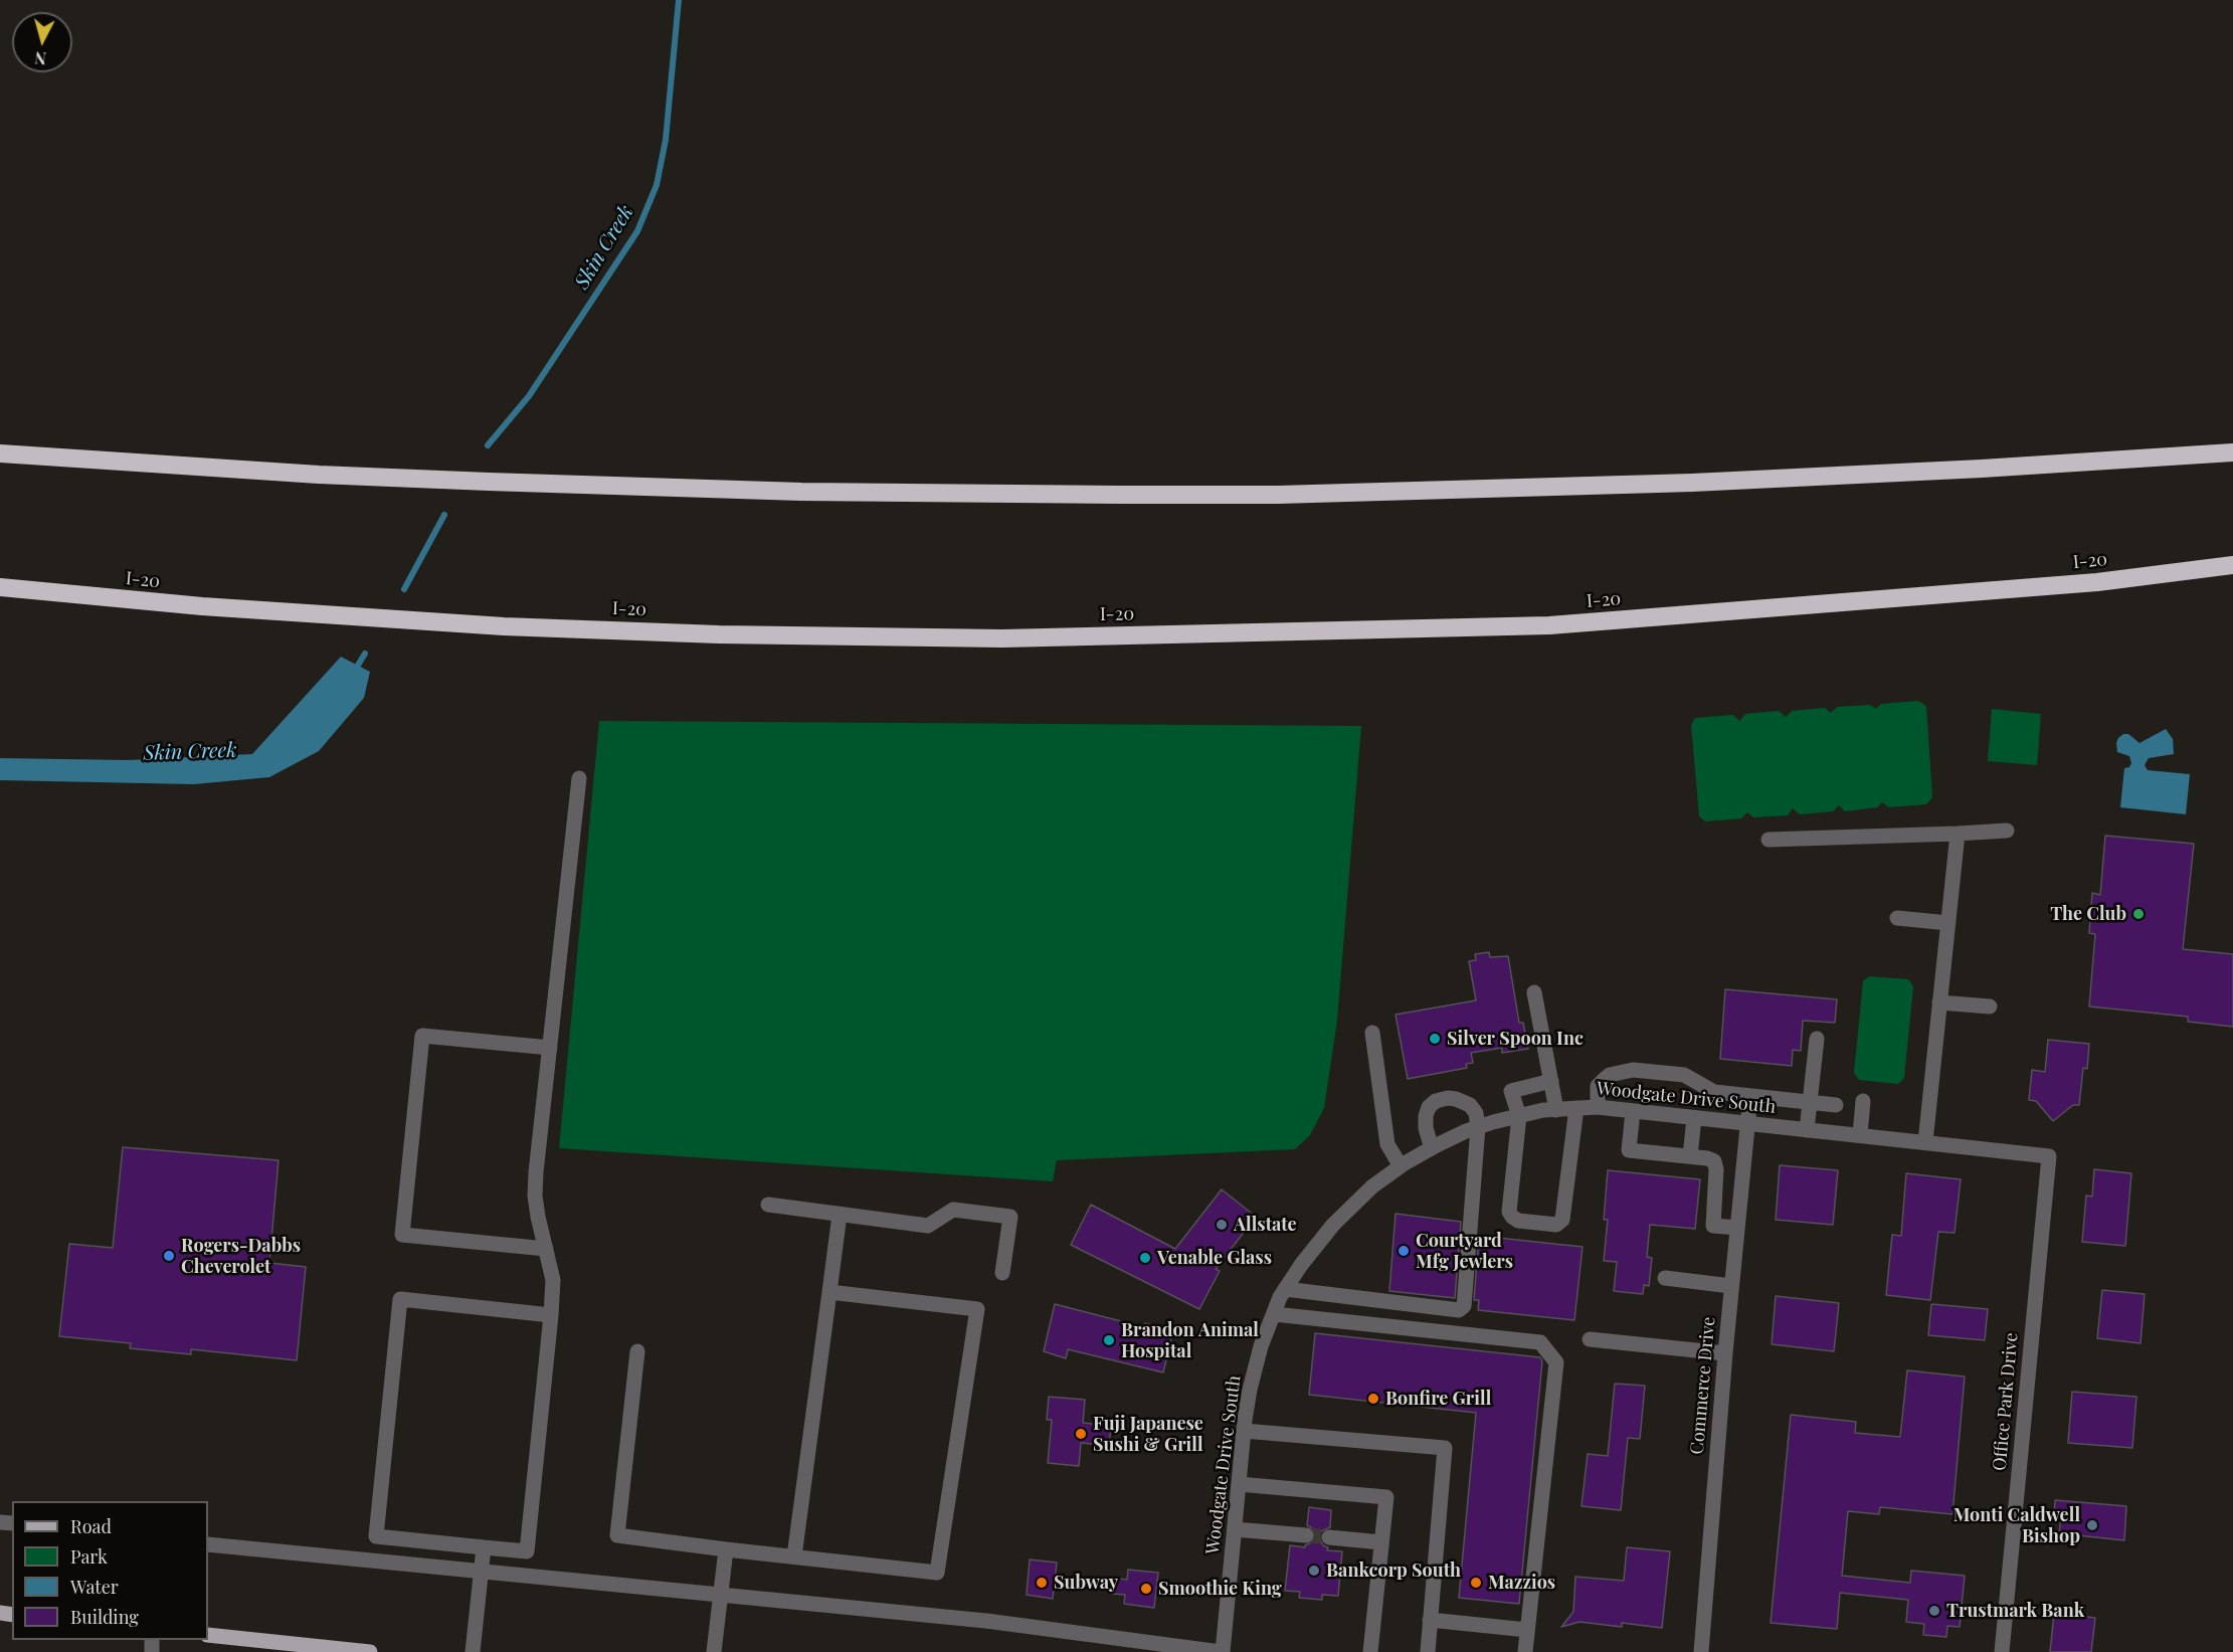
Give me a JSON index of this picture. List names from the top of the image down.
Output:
{
  "streets": {
    "highway": ["I-20"],
    "street": ["Woodgate Drive South", "Commerce Drive", "Office Park Drive"]
  },
  "crossings": [
    ["Woodgate Drive South", "Commerce Drive"],
    ["Woodgate Drive South", "Office Park Drive"]
  ],
  "water": ["Skin Creek"],
  "places": [
    "The Club",
    "Silver Spoon Inc",
    "Allstate",
    "Courtyard Mfg Jewlers",
    "Rogers-Dabbs Cheverolet",
    "Venable Glass",
    "Brandon Animal Hospital",
    "Bonfire Grill",
    "Fuji Japanese Sushi & Grill",
    "Monti Caldwell Bishop",
    "Bankcorp South",
    "Subway",
    "Mazzios",
    "Smoothie King",
    "Trustmark Bank"
  ],
  "legend": [
    "Road",
    "Park",
    "Water",
    "Building"
  ],
  "north": "bottom"
}
